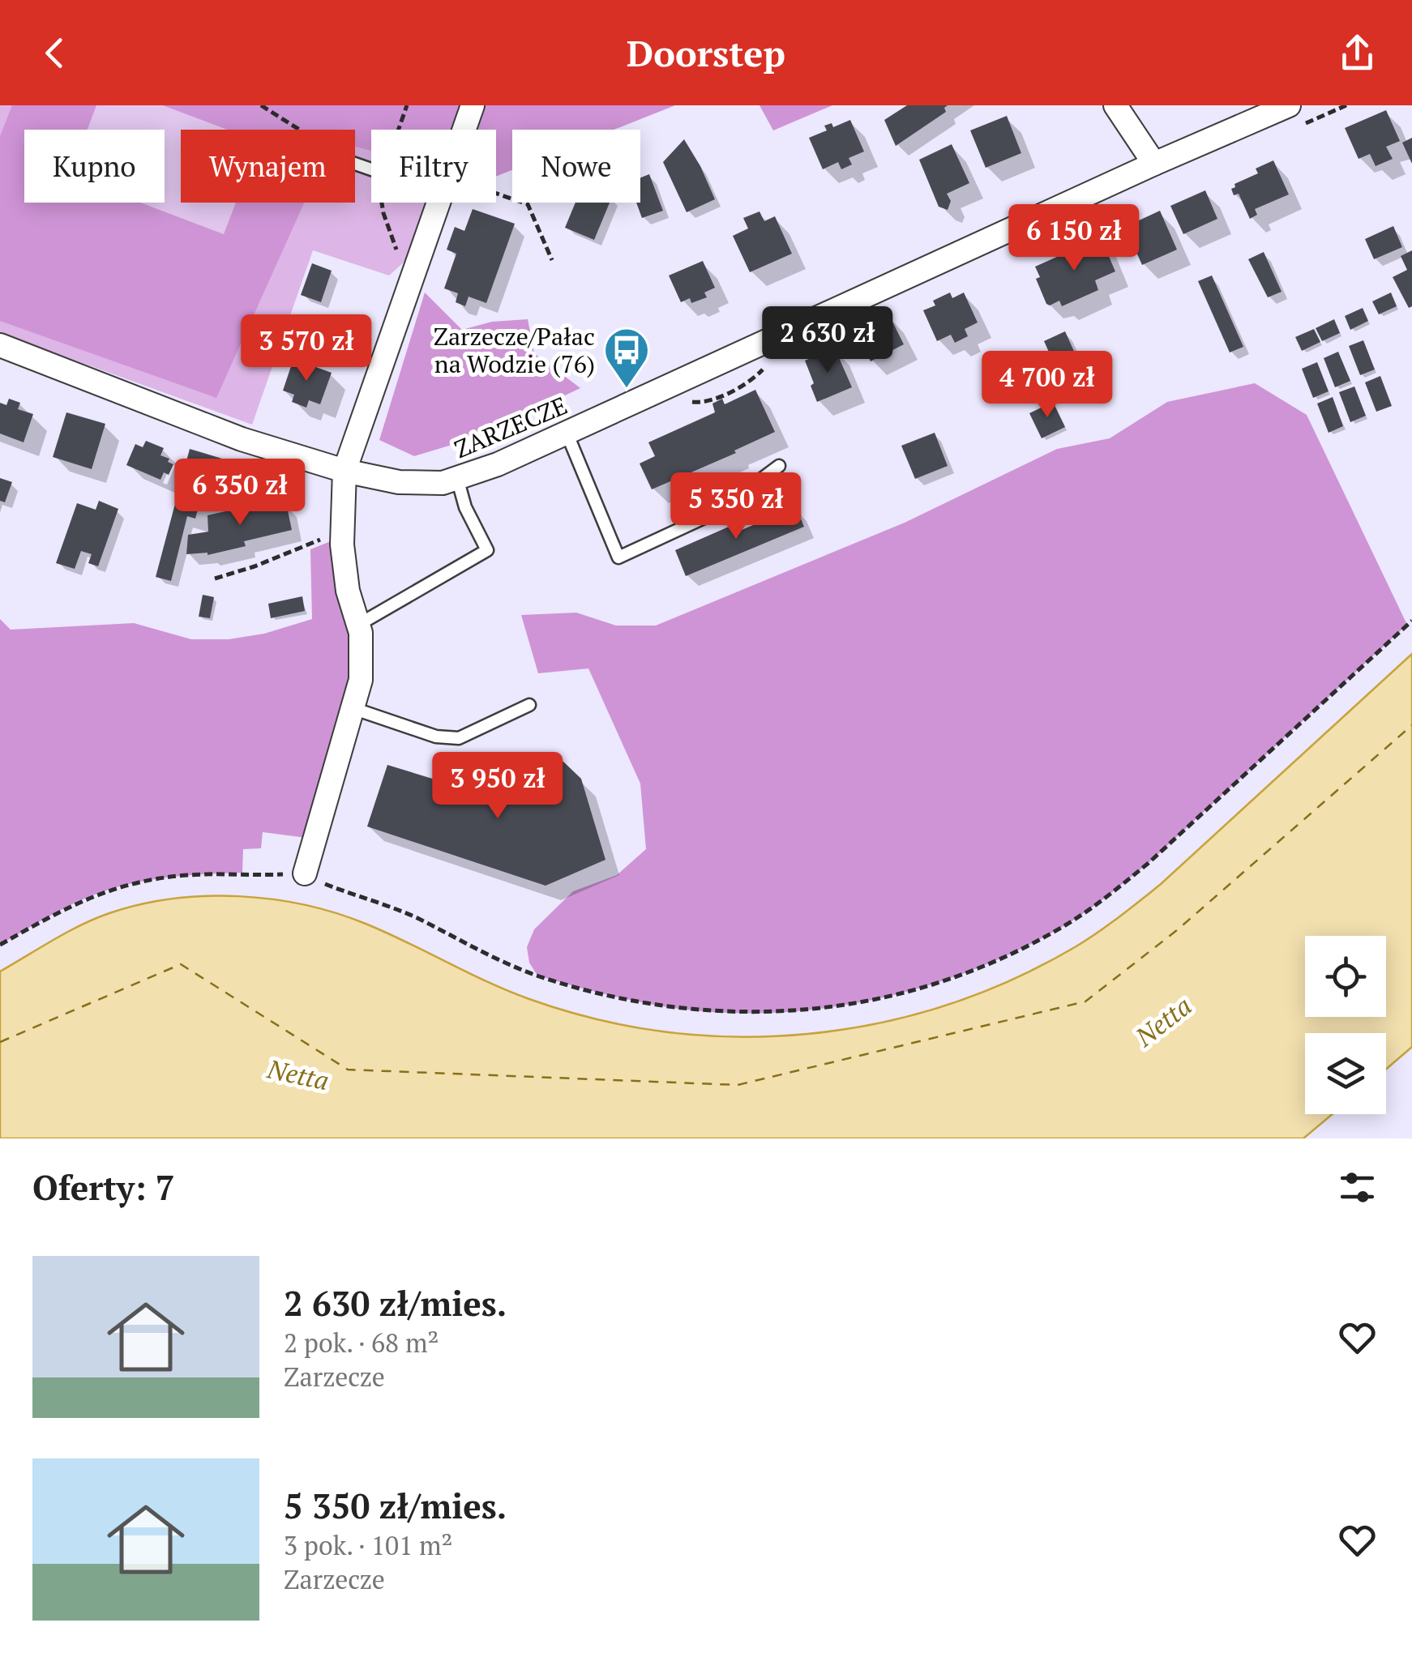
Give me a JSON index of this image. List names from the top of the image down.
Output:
{
  "streets": {
    "street": ["ZARZECZE"]
  },
  "water": ["Netta"],
  "places": {
    "bus stop": ["Zarzecze/Pałac na Wodzie (76)"]
  },
  "page": {
    "header": "Doorstep",
    "chip": [
      "Kupno",
      "Wynajem",
      "Filtry",
      "Nowe"
    ],
    "price": [
      "6 150 zł",
      "2 630 zł",
      "3 570 zł",
      "4 700 zł",
      "6 350 zł",
      "5 350 zł",
      "3 950 zł"
    ],
    "heading": "Oferty: 7",
    "list": [
      {
        "name": "2 630 zł/mies.",
        "note": "2 pok. · 68 m² · Zarzecze"
      },
      {
        "name": "5 350 zł/mies.",
        "note": "3 pok. · 101 m² · Zarzecze"
      }
    ]
  }
}
